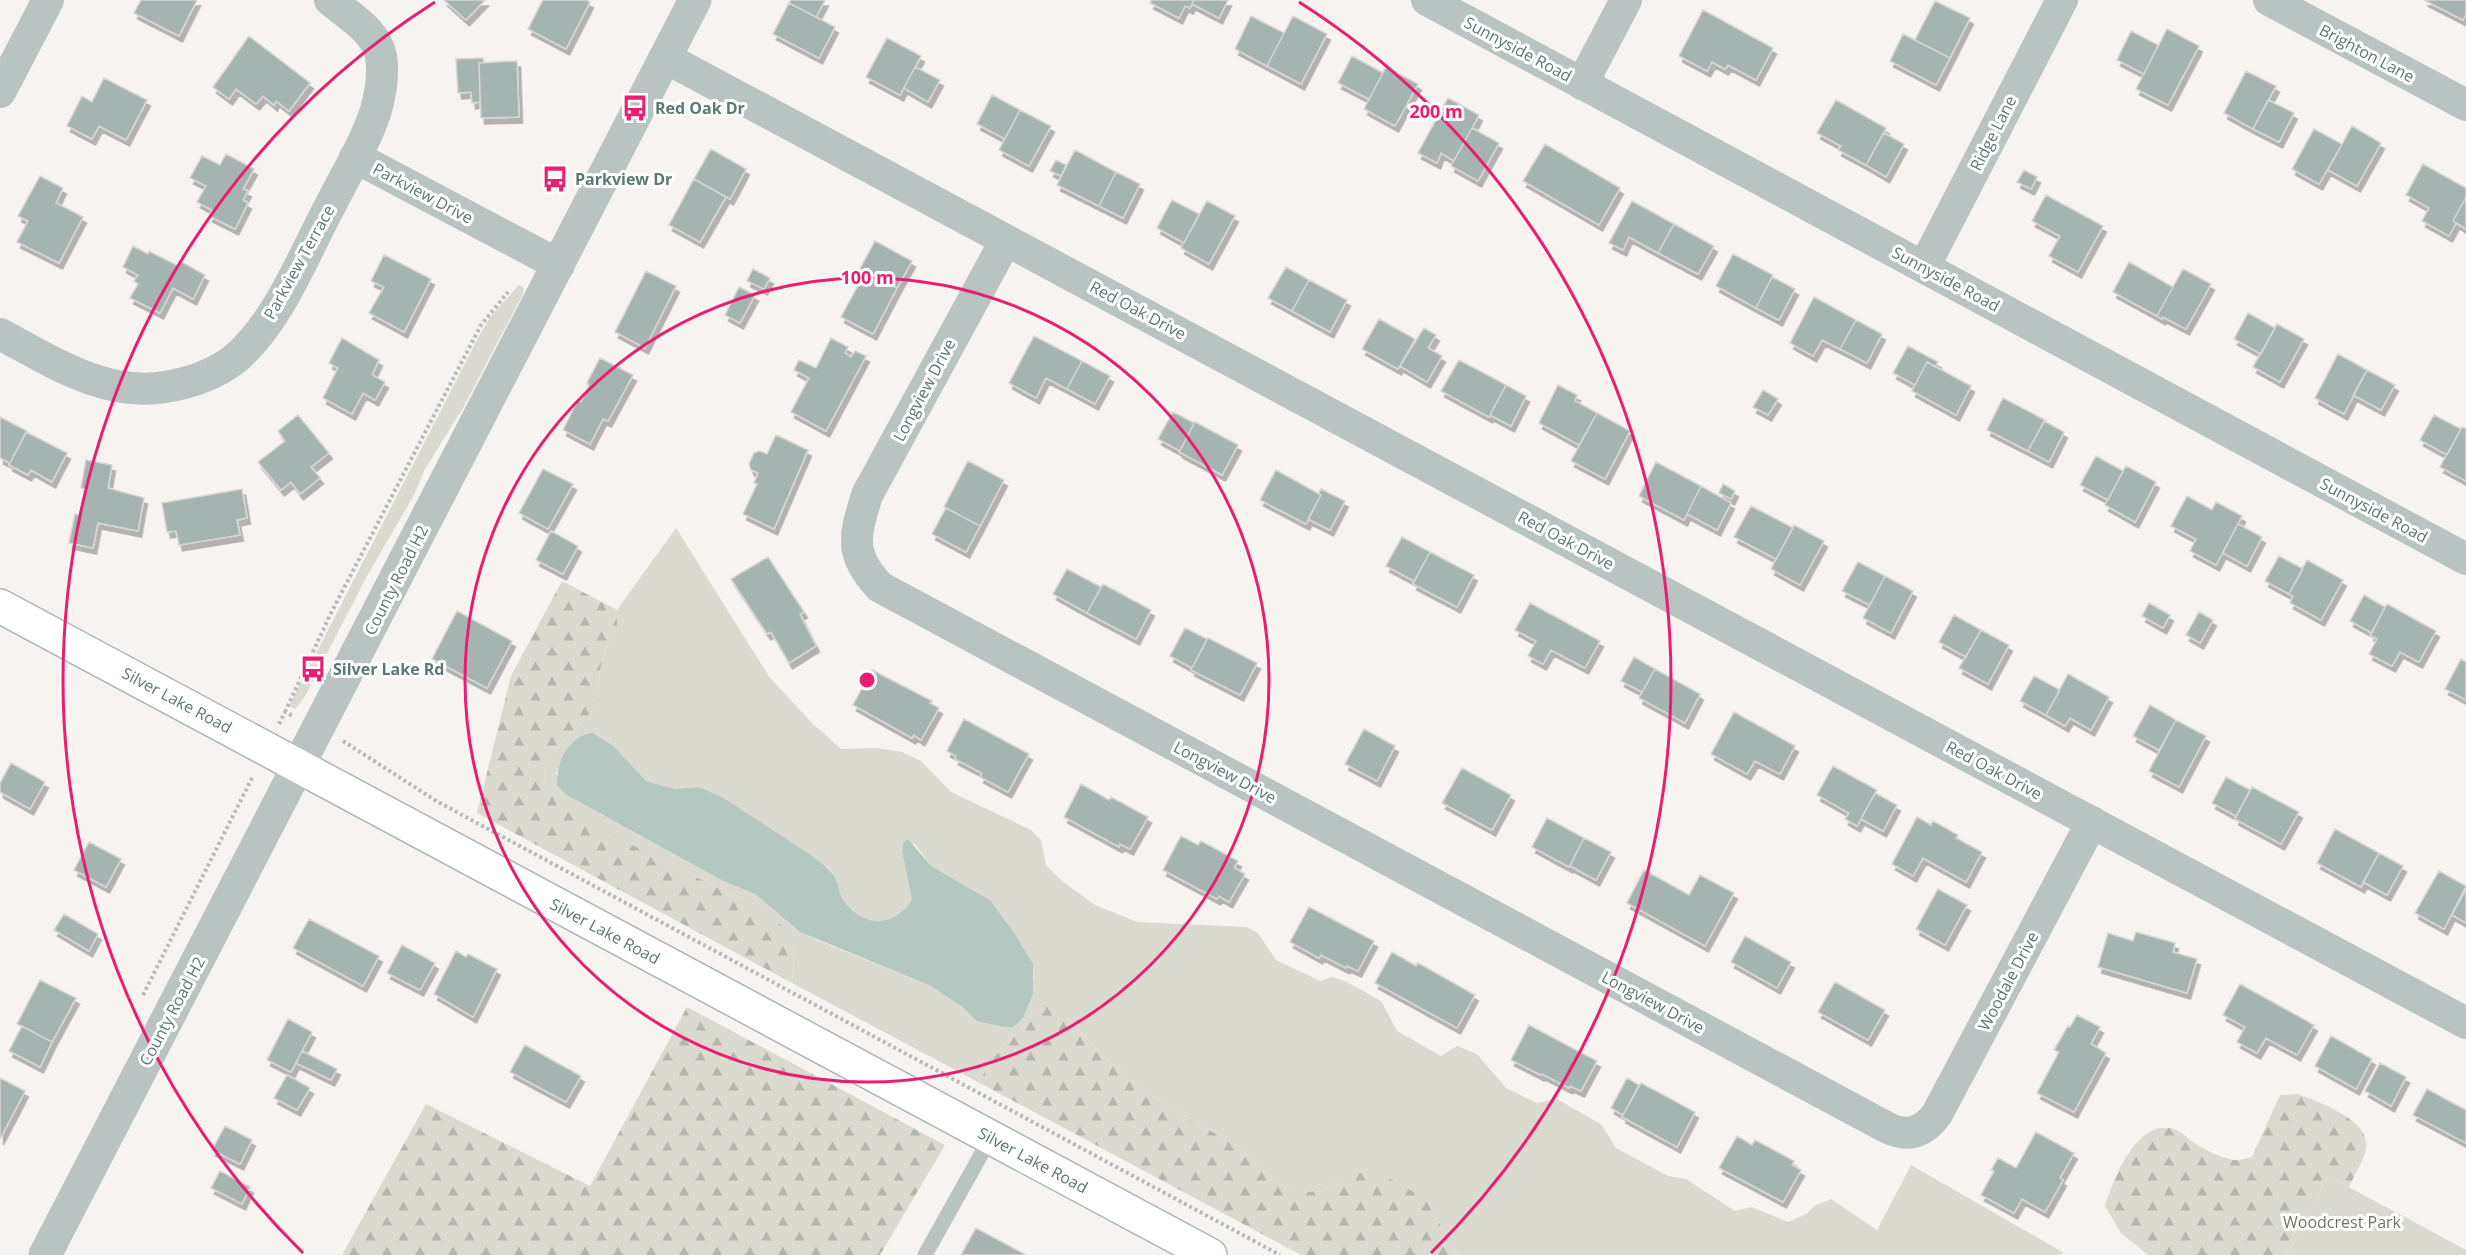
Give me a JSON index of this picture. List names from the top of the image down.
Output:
{
  "streets": {
    "main road": ["Silver Lake Road"],
    "street": [
      "Sunnyside Road",
      "Brighton Lane",
      "Ridge Lane",
      "Parkview Drive",
      "Parkview Terrace",
      "Red Oak Drive",
      "Longview Drive",
      "County Road H2",
      "Woodale Drive"
    ]
  },
  "crossings": [
    ["Sunnyside Road", "Ridge Lane"],
    ["Parkview Drive", "Parkview Terrace"],
    ["Parkview Drive", "County Road H2"],
    ["Red Oak Drive", "Longview Drive"],
    ["Red Oak Drive", "County Road H2"],
    ["Red Oak Drive", "Woodale Drive"],
    ["Longview Drive", "Woodale Drive"],
    ["County Road H2", "Silver Lake Road"]
  ],
  "parks": ["Woodcrest Park"],
  "places": {
    "bus stop": ["Red Oak Dr", "Parkview Dr", "Silver Lake Rd"]
  },
  "rings": ["200 m", "100 m"]
}
